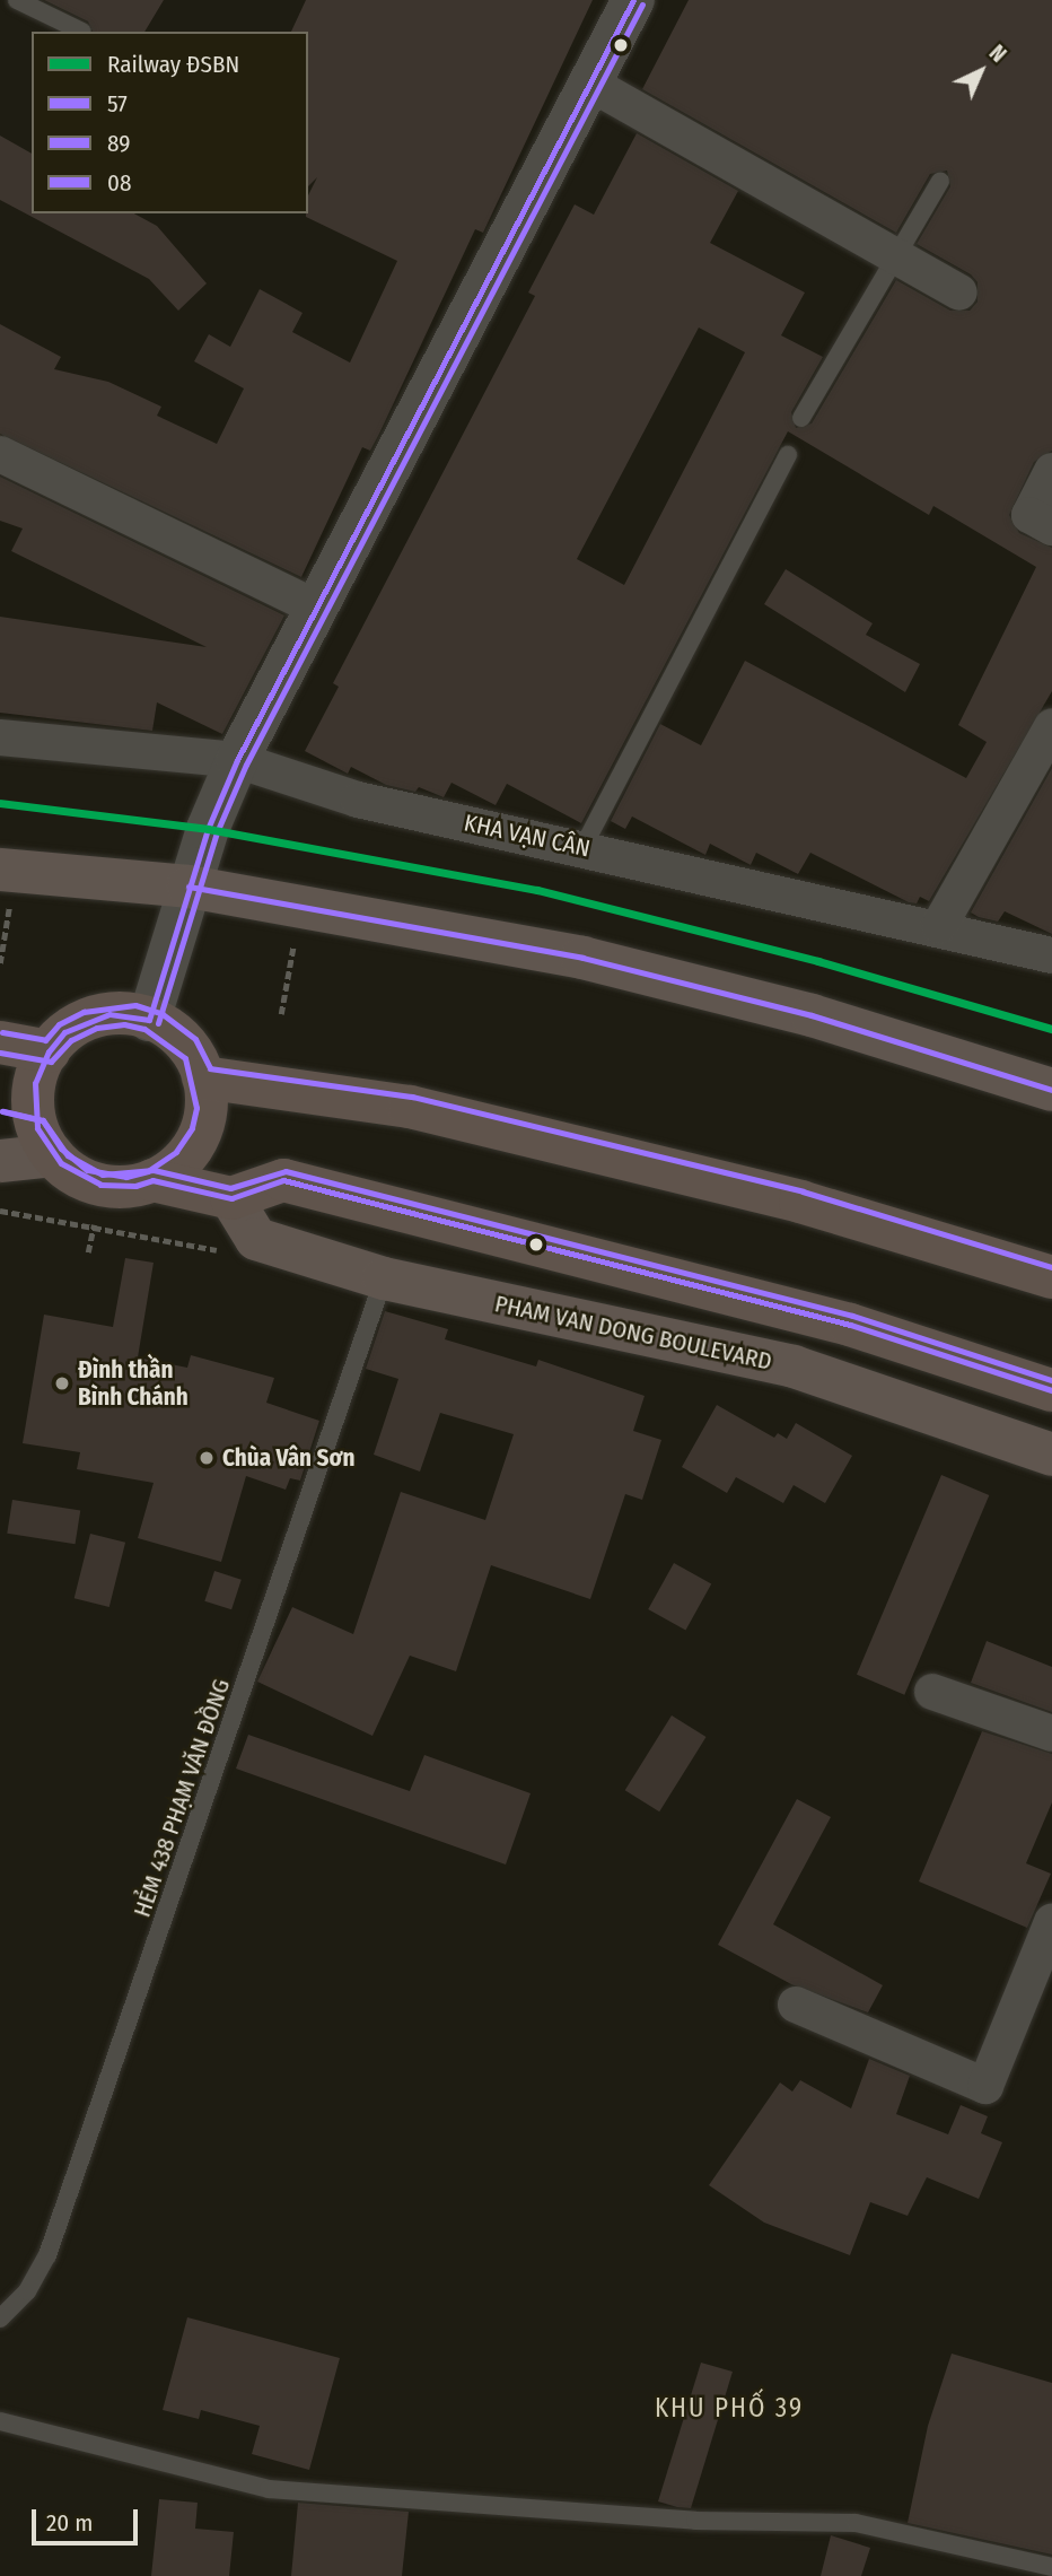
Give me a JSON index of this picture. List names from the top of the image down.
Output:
{
  "streets": {
    "main road": ["PHAM VAN DONG BOULEVARD"],
    "street": ["KHA VẠN CÂN"],
    "lane": ["HẺM 438 PHẠM VĂN ĐỒNG"]
  },
  "crossings": [
    ["PHAM VAN DONG BOULEVARD", "HẺM 438 PHẠM VĂN ĐỒNG"]
  ],
  "districts": ["KHU PHỐ 39"],
  "places": ["Đình thần Bình Chánh", "Chùa Vân Sơn"],
  "lines": [
    "transit line 57",
    "transit line 89",
    "rail line ĐSBN",
    "transit line 08"
  ],
  "legend": [
    "Railway ĐSBN",
    "57",
    "89",
    "08"
  ],
  "scale_bar": "20 m",
  "north": "top right"
}
